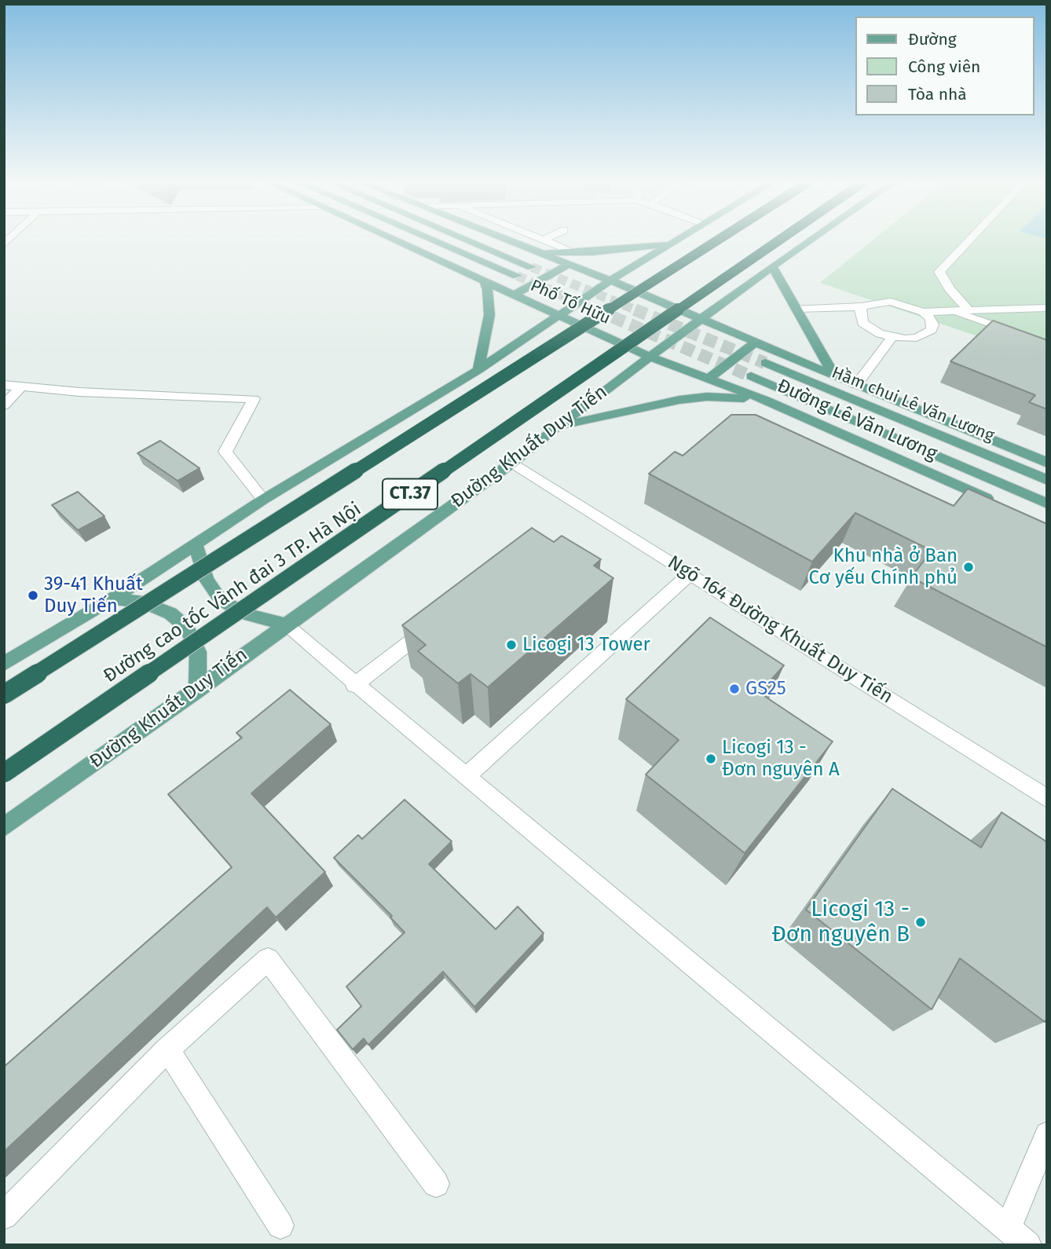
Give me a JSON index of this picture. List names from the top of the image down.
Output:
{
  "streets": {
    "highway": ["CT.37", "Đường cao tốc Vành đai 3 TP. Hà Nội"],
    "main road": [
      "Phố Tố Hữu",
      "Hầm chui Lê Văn Lương",
      "Đường Lê Văn Lương",
      "Đường Khuất Duy Tiến"
    ],
    "street": ["Ngõ 164 Đường Khuất Duy Tiến"]
  },
  "crossings": [
    ["Phố Tố Hữu", "Đường Lê Văn Lương"],
    ["Phố Tố Hữu", "Đường Khuất Duy Tiến"],
    ["Đường Lê Văn Lương", "Đường Khuất Duy Tiến"],
    ["Đường Khuất Duy Tiến", "Ngõ 164 Đường Khuất Duy Tiến"]
  ],
  "places": [
    "Khu nhà ở Ban Cơ yếu Chính phủ",
    "39-41 Khuất Duy Tiến",
    "Licogi 13 Tower",
    "GS25",
    "Licogi 13 - Đơn nguyên A",
    "Licogi 13 - Đơn nguyên B"
  ],
  "legend": ["Đường", "Công viên", "Tòa nhà"]
}
